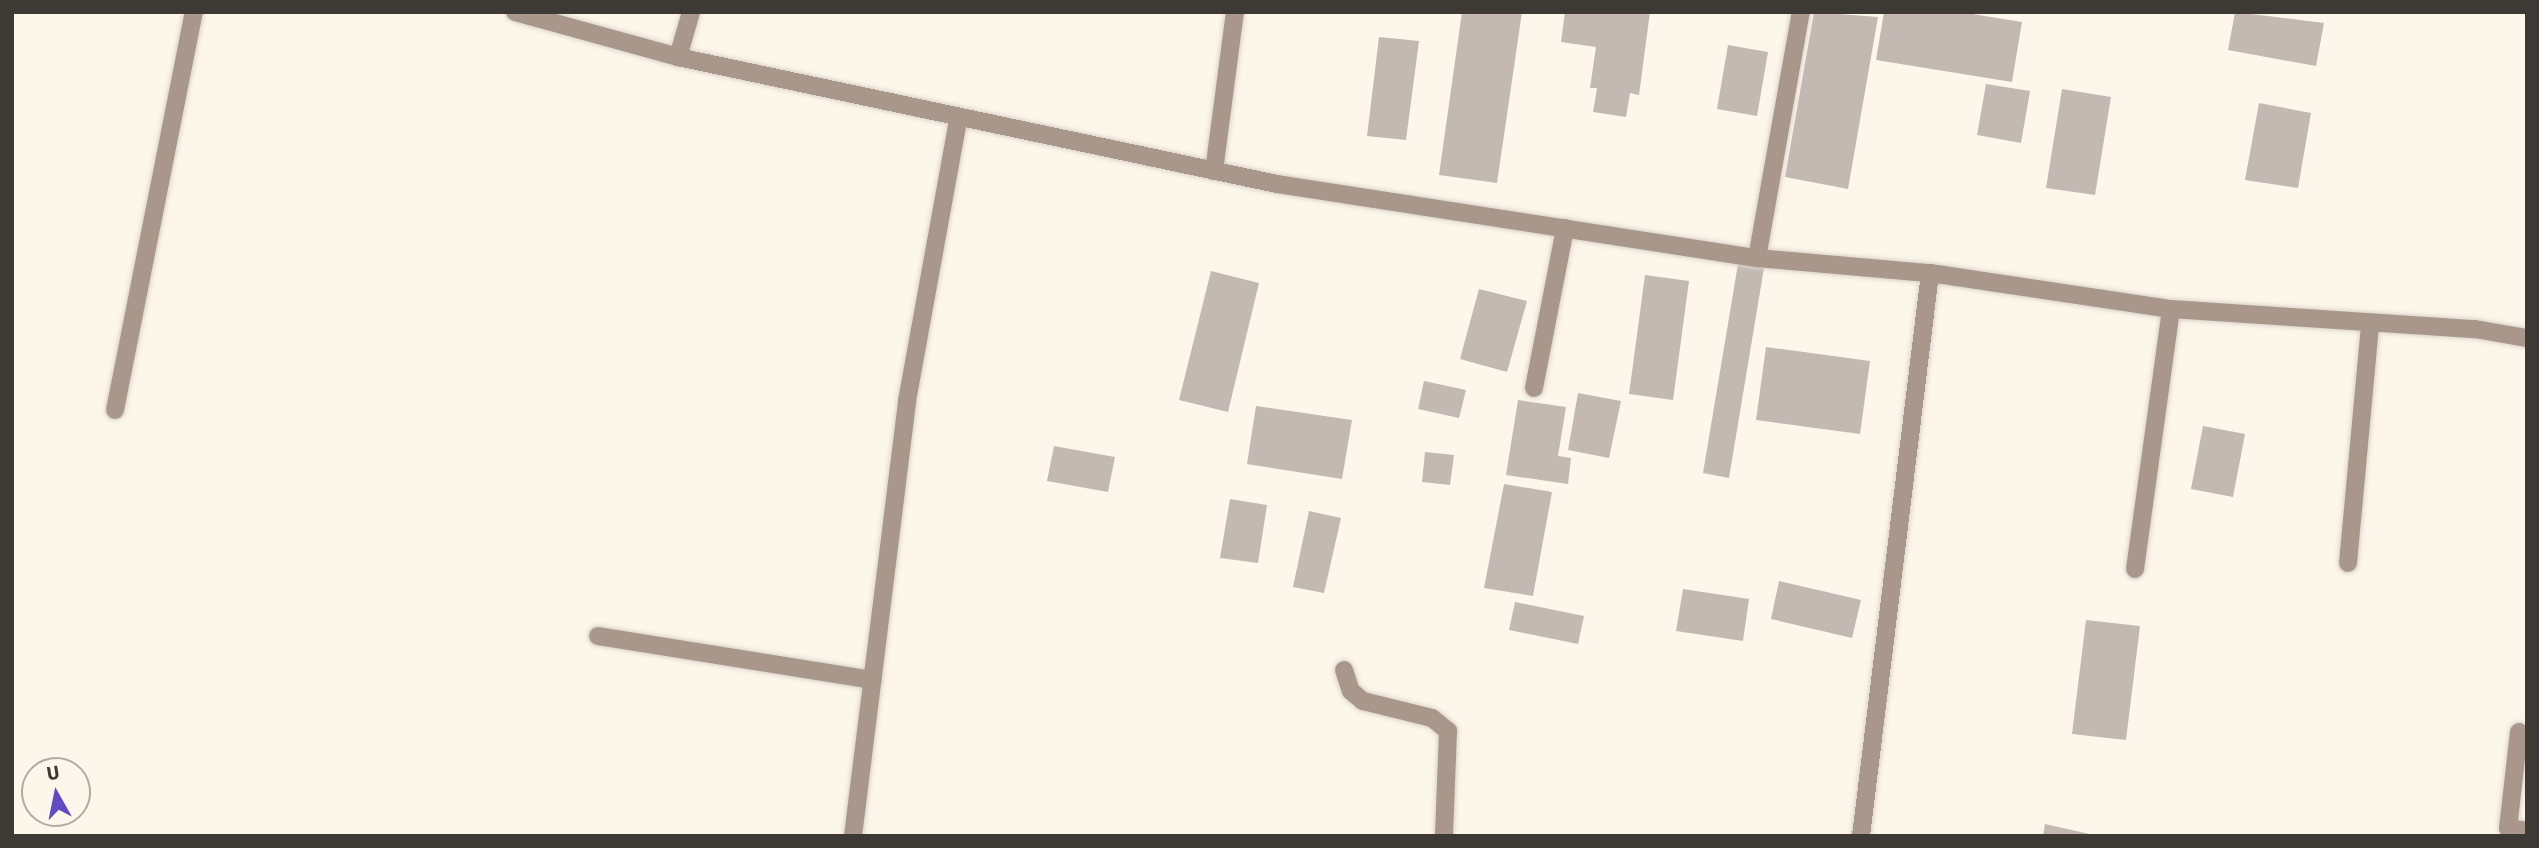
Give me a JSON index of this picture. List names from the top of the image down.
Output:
{
  "north": "top"
}
